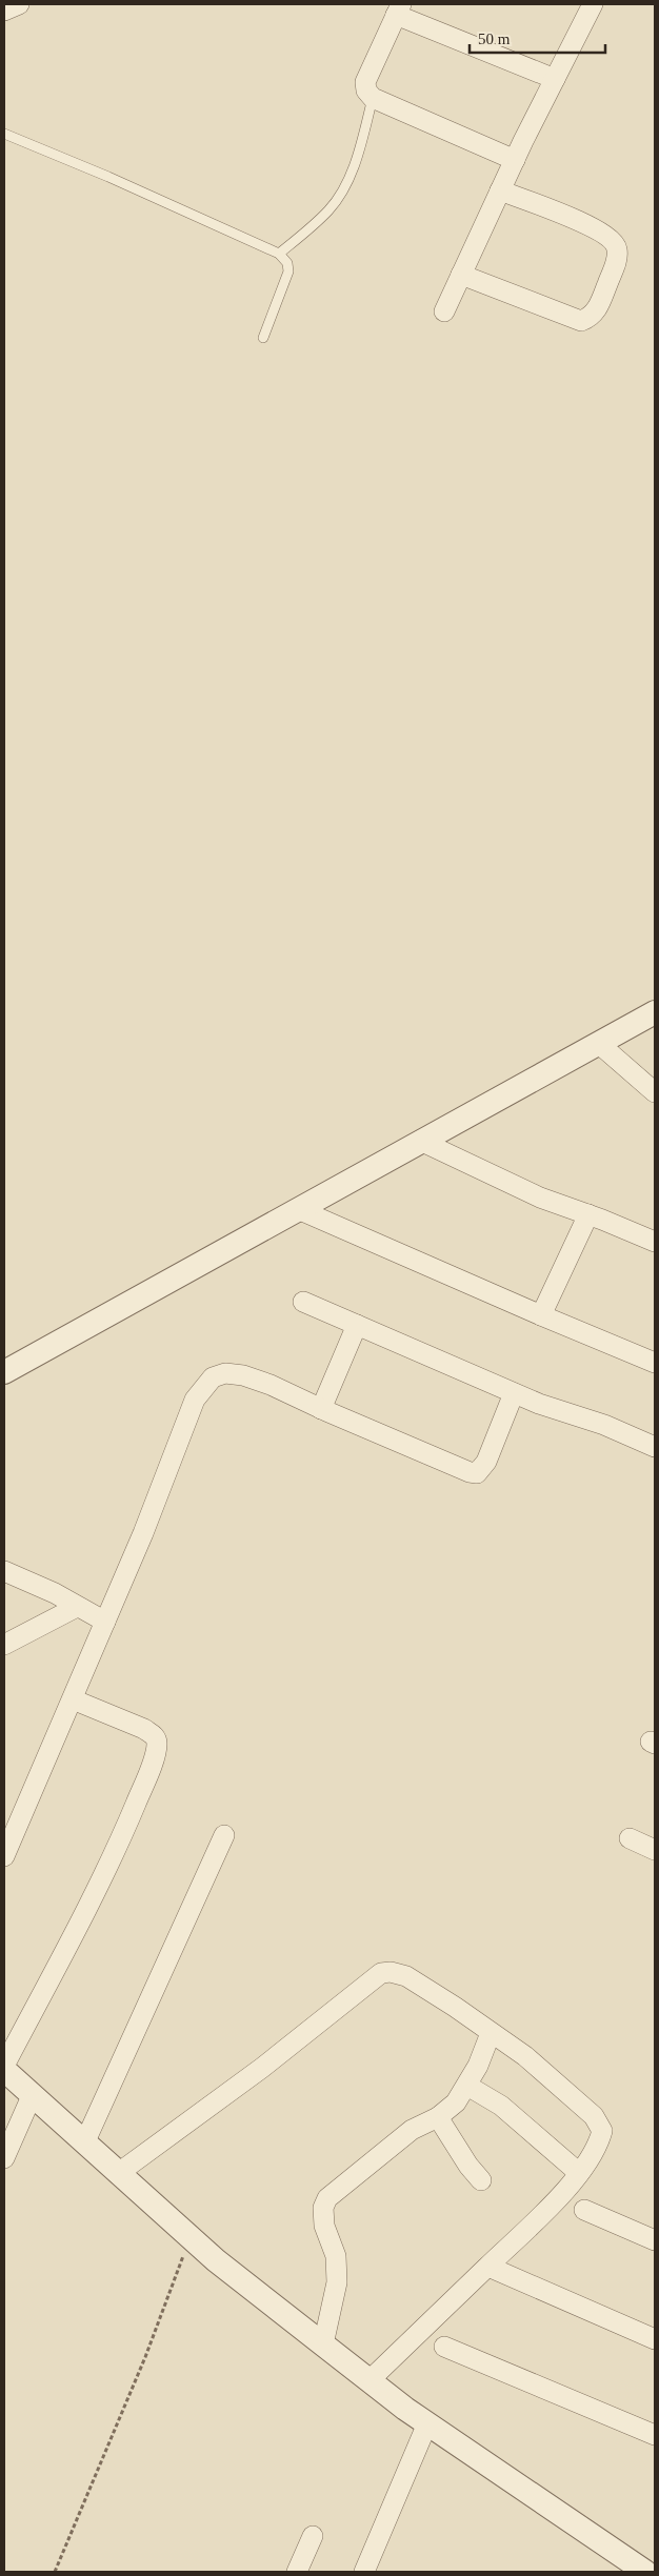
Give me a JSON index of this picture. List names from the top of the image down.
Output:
{
  "scale_bar": "50 m"
}
